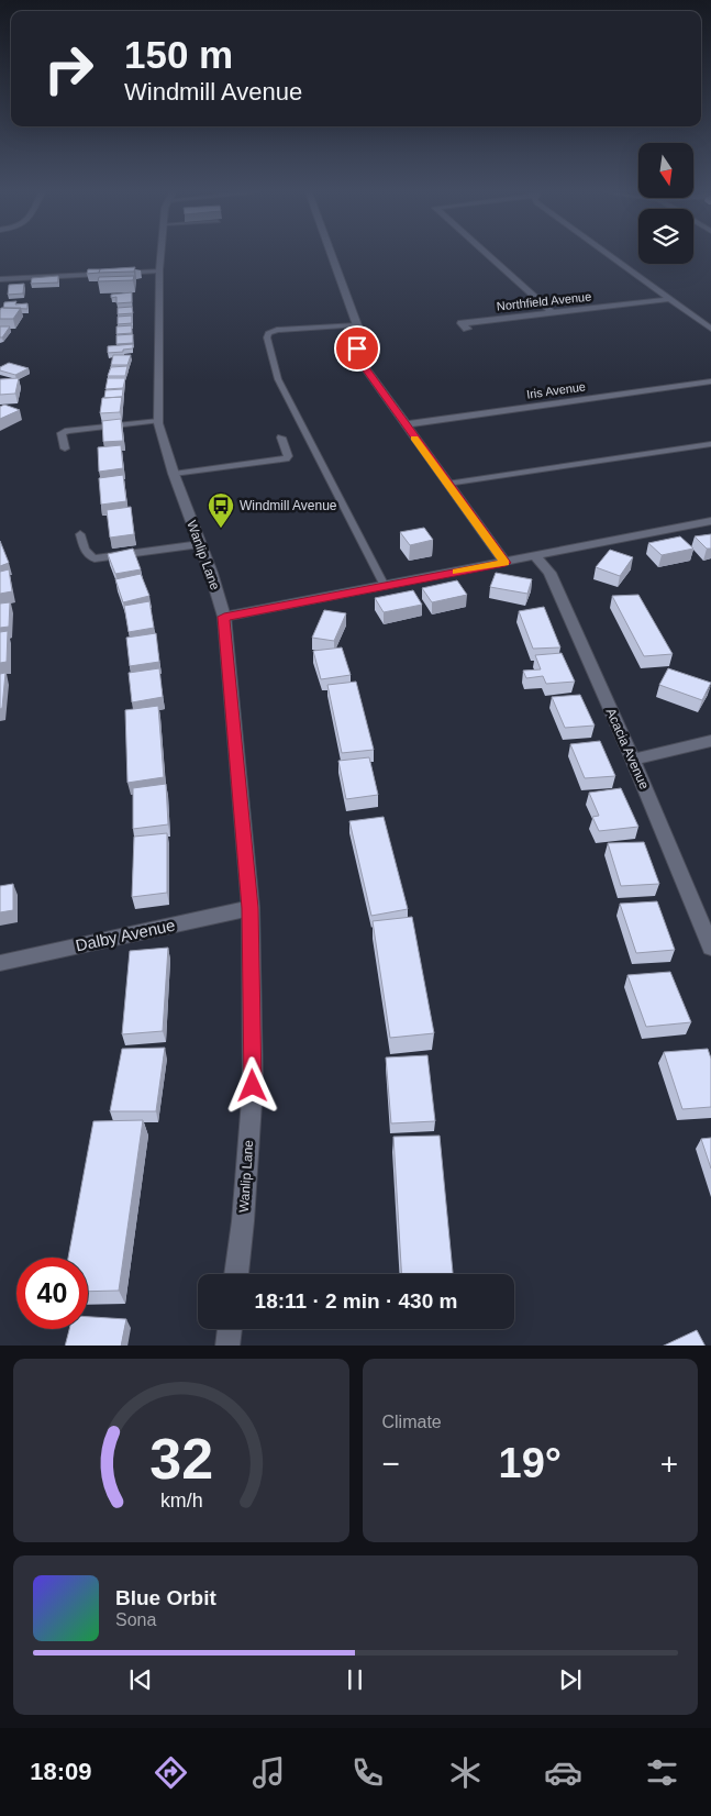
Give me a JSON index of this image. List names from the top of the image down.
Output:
{
  "streets": {
    "street": [
      "Northfield Avenue",
      "Iris Avenue",
      "Wanlip Lane",
      "Acacia Avenue",
      "Dalby Avenue"
    ]
  },
  "crossings": [
    ["Wanlip Lane", "Dalby Avenue"]
  ],
  "places": {
    "bus stop": ["Windmill Avenue"]
  },
  "north": "bottom",
  "page": {
    "turn": ["150 m", "Windmill Avenue"],
    "limit": "40",
    "trip": "18:11 · 2 min · 430 m",
    "tile": "Climate",
    "heat": ["−", "19°", "+"],
    "song": ["Blue Orbit", "Sona"],
    "tabs": "18:09",
    "gauge": ["32", "km/h"]
  }
}
